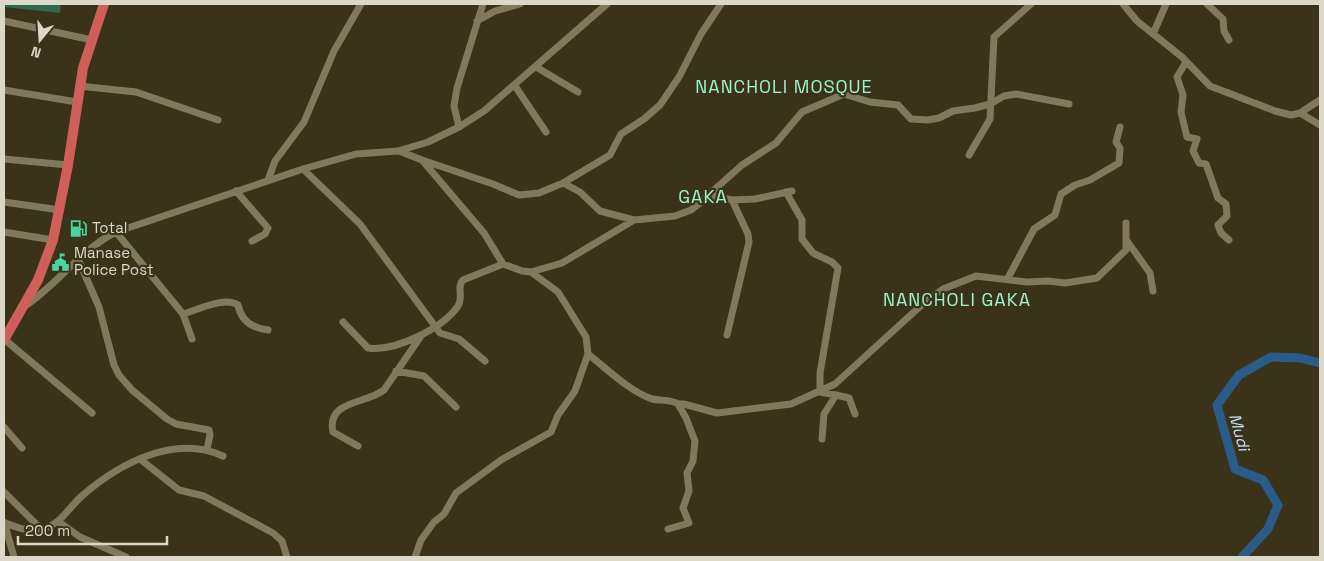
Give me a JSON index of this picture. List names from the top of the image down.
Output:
{
  "districts": ["NANCHOLI MOSQUE", "GAKA", "NANCHOLI GAKA"],
  "water": ["Mudi"],
  "places": {
    "fuel station": ["Total"],
    "public building": ["Manase Police Post"]
  },
  "scale_bar": "200 m",
  "north": "bottom"
}
